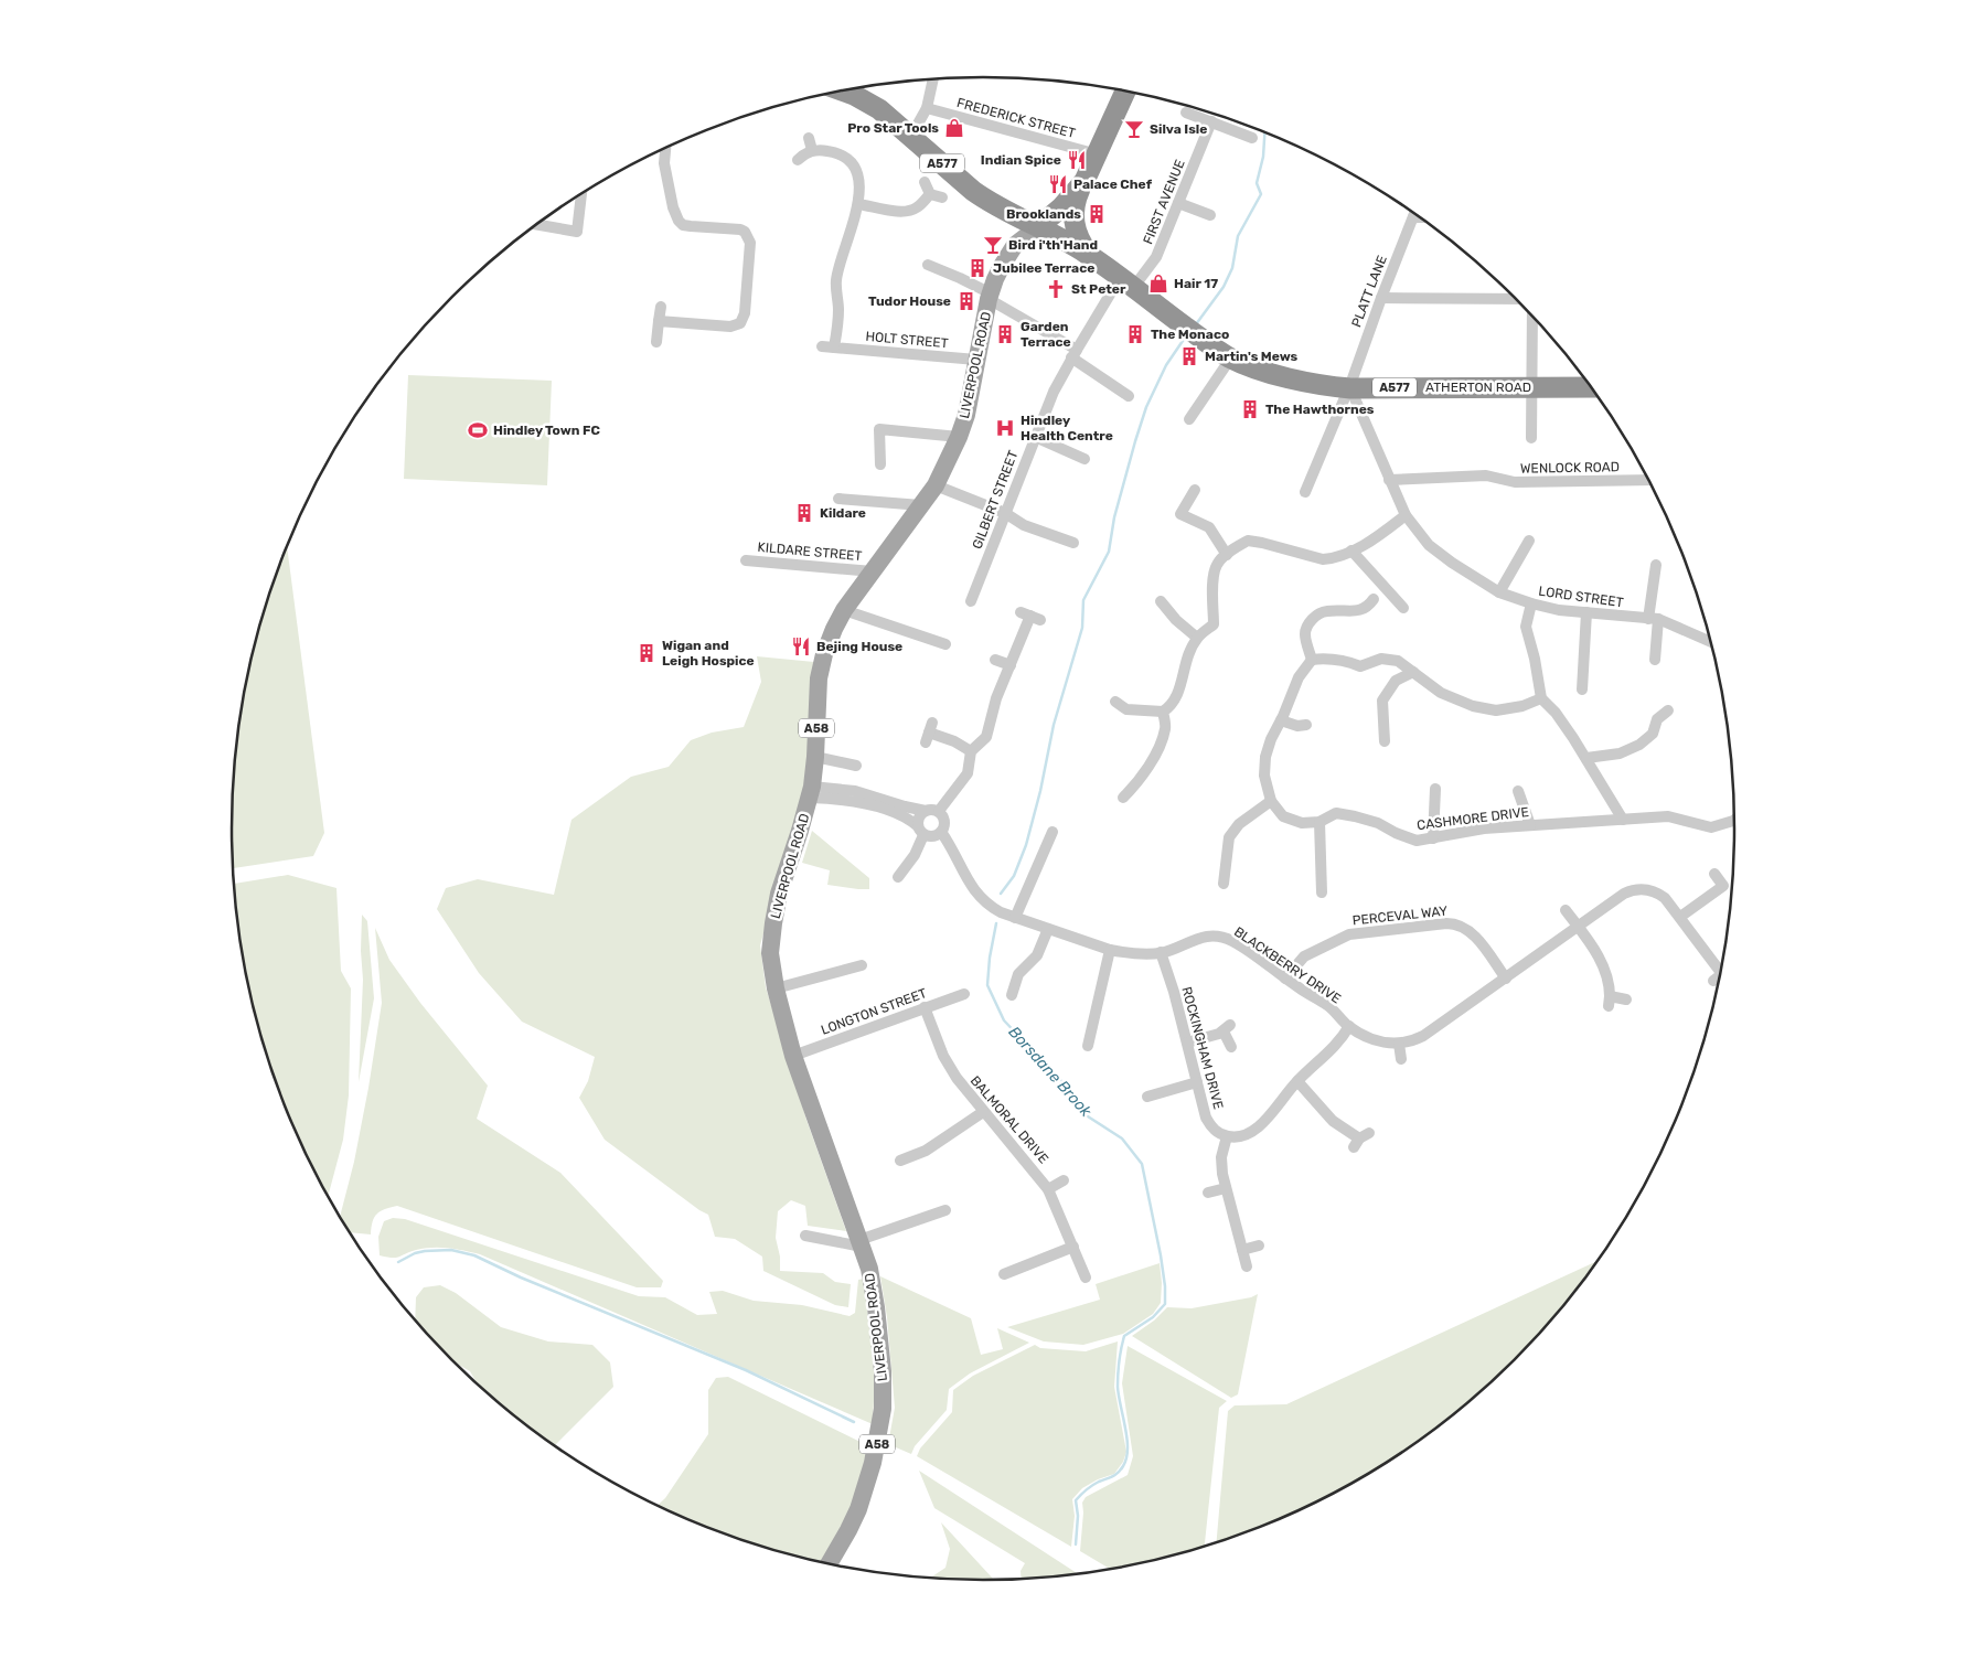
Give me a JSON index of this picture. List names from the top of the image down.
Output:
{
  "streets": {
    "highway": ["A577", "ATHERTON ROAD", "A58"],
    "main road": ["LIVERPOOL ROAD"],
    "street": [
      "FREDERICK STREET",
      "FIRST AVENUE",
      "PLATT LANE",
      "HOLT STREET",
      "WENLOCK ROAD",
      "GILBERT STREET",
      "KILDARE STREET",
      "LORD STREET",
      "CASHMORE DRIVE",
      "PERCEVAL WAY",
      "BLACKBERRY DRIVE",
      "LONGTON STREET",
      "ROCKINGHAM DRIVE",
      "BALMORAL DRIVE"
    ]
  },
  "crossings": [
    ["FREDERICK STREET", "A58"],
    ["A577", "LIVERPOOL ROAD"],
    ["A577", "ATHERTON ROAD"],
    ["A577", "A58"],
    ["FIRST AVENUE", "ATHERTON ROAD"],
    ["FIRST AVENUE", "GILBERT STREET"],
    ["PLATT LANE", "ATHERTON ROAD"],
    ["PLATT LANE", "LORD STREET"],
    ["HOLT STREET", "LIVERPOOL ROAD"],
    ["LIVERPOOL ROAD", "ATHERTON ROAD"],
    ["LIVERPOOL ROAD", "KILDARE STREET"],
    ["LIVERPOOL ROAD", "A58"],
    ["LIVERPOOL ROAD", "LONGTON STREET"],
    ["ATHERTON ROAD", "LORD STREET"],
    ["ATHERTON ROAD", "A58"],
    ["WENLOCK ROAD", "LORD STREET"],
    ["PERCEVAL WAY", "BLACKBERRY DRIVE"],
    ["BLACKBERRY DRIVE", "ROCKINGHAM DRIVE"],
    ["LONGTON STREET", "BALMORAL DRIVE"]
  ],
  "water": ["Borsdane Brook"],
  "places": {
    "shop": ["Pro Star Tools", "Hair 17"],
    "bar": ["Silva Isle", "Bird i'th'Hand"],
    "restaurant": ["Indian Spice", "Palace Chef", "Bejing House"],
    "building": [
      "Brooklands",
      "Jubilee Terrace",
      "Tudor House",
      "Garden Terrace",
      "The Monaco",
      "Martin's Mews",
      "The Hawthornes",
      "Kildare",
      "Wigan and Leigh Hospice"
    ],
    "church": ["St Peter"],
    "hospital": ["Hindley Health Centre"],
    "sports": ["Hindley Town FC"]
  }
}
